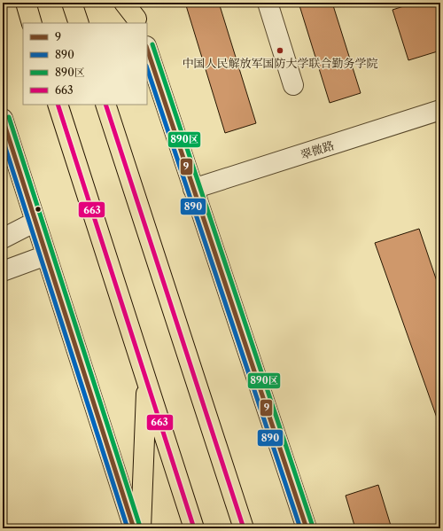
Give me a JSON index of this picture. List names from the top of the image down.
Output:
{
  "streets": {
    "street": ["翠微路"]
  },
  "places": ["中国人民解放军国防大学联合勤务学院"],
  "lines": [
    "transit line 890区",
    "transit line 9",
    "transit line 890",
    "transit line 663"
  ],
  "legend": [
    "9",
    "890",
    "890区",
    "663"
  ]
}
